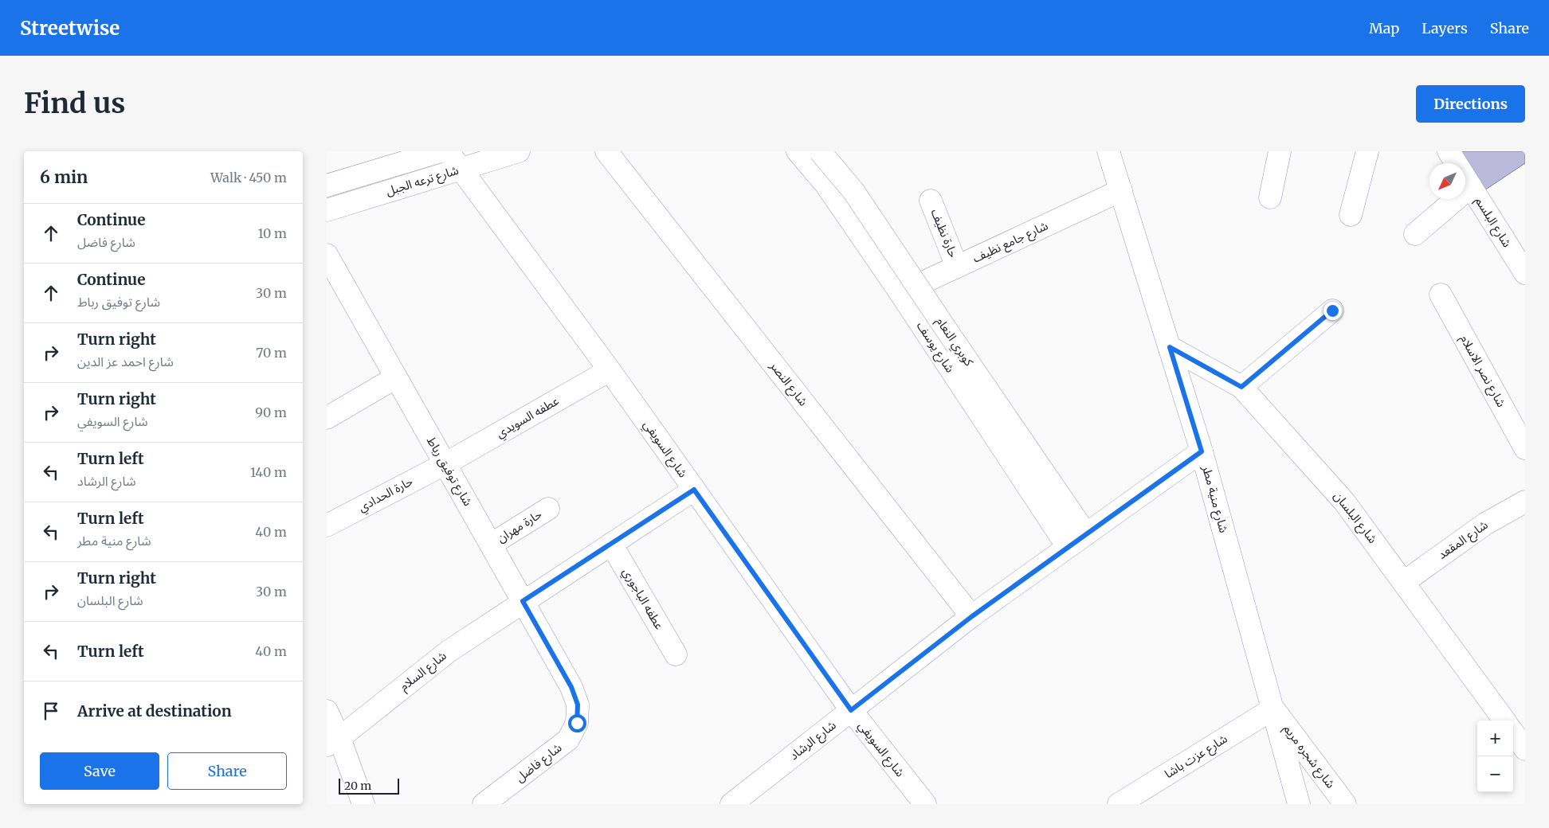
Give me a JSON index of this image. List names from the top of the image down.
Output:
{
  "streets": {
    "street": [
      "شارع ترعه الجبل",
      "شارع البلسم",
      "حارة نظيف",
      "شارع جامع نظيف",
      "كوبري النعام",
      "شارع يوسف",
      "شارع نصر الاسلام",
      "شارع النصر",
      "عطفه السويدي",
      "شارع السويفي",
      "شارع توفيق رباط",
      "حارة الحدادي",
      "شارع منية مطر",
      "شارع البلسان",
      "حارة مهران",
      "شارع المقعد",
      "عطفه الباجوري",
      "شارع السلام",
      "شارع الرشاد",
      "شارع عزت باشا",
      "شارع شجره مريم",
      "شارع فاضل"
    ]
  },
  "crossings": [
    ["شارع ترعه الجبل", "شارع السويفي"],
    ["حارة نظيف", "شارع جامع نظيف"],
    ["شارع جامع نظيف", "شارع يوسف"],
    ["شارع جامع نظيف", "شارع منية مطر"],
    ["كوبري النعام", "شارع الرشاد"],
    ["شارع يوسف", "شارع الرشاد"],
    ["شارع النصر", "شارع الرشاد"],
    ["عطفه السويدي", "شارع السويفي"],
    ["عطفه السويدي", "شارع توفيق رباط"],
    ["عطفه السويدي", "حارة الحدادي"],
    ["شارع السويفي", "شارع السلام"],
    ["شارع السويفي", "شارع الرشاد"],
    ["شارع توفيق رباط", "حارة الحدادي"],
    ["شارع توفيق رباط", "حارة مهران"],
    ["شارع توفيق رباط", "شارع السلام"],
    ["شارع توفيق رباط", "شارع فاضل"],
    ["شارع منية مطر", "شارع البلسان"],
    ["شارع منية مطر", "شارع الرشاد"],
    ["شارع منية مطر", "شارع عزت باشا"],
    ["شارع منية مطر", "شارع شجره مريم"],
    ["شارع البلسان", "شارع المقعد"],
    ["عطفه الباجوري", "شارع السلام"],
    ["شارع عزت باشا", "شارع شجره مريم"]
  ],
  "scale_bar": "20 m",
  "north": "bottom left",
  "page": {
    "header": "Streetwise",
    "nav": ["Map", "Layers", "Share"],
    "buttons": [
      "Directions",
      ["Save", "Share"]
    ],
    "title": "Find us",
    "heading": ["6 min", "Walk · 450 m"],
    "list": [
      ["Continue", "شارع فاضل", "10 m"],
      ["Continue", "شارع توفيق رباط", "30 m"],
      ["Turn right", "شارع احمد عز الدين", "70 m"],
      ["Turn right", "شارع السويفي", "90 m"],
      ["Turn left", "شارع الرشاد", "140 m"],
      ["Turn left", "شارع منية مطر", "40 m"],
      ["Turn right", "شارع البلسان", "30 m"],
      ["Turn left", "40 m"],
      "Arrive at destination"
    ],
    "map_buttons": ["+", "−"],
    "scale": "20 m"
  }
}
